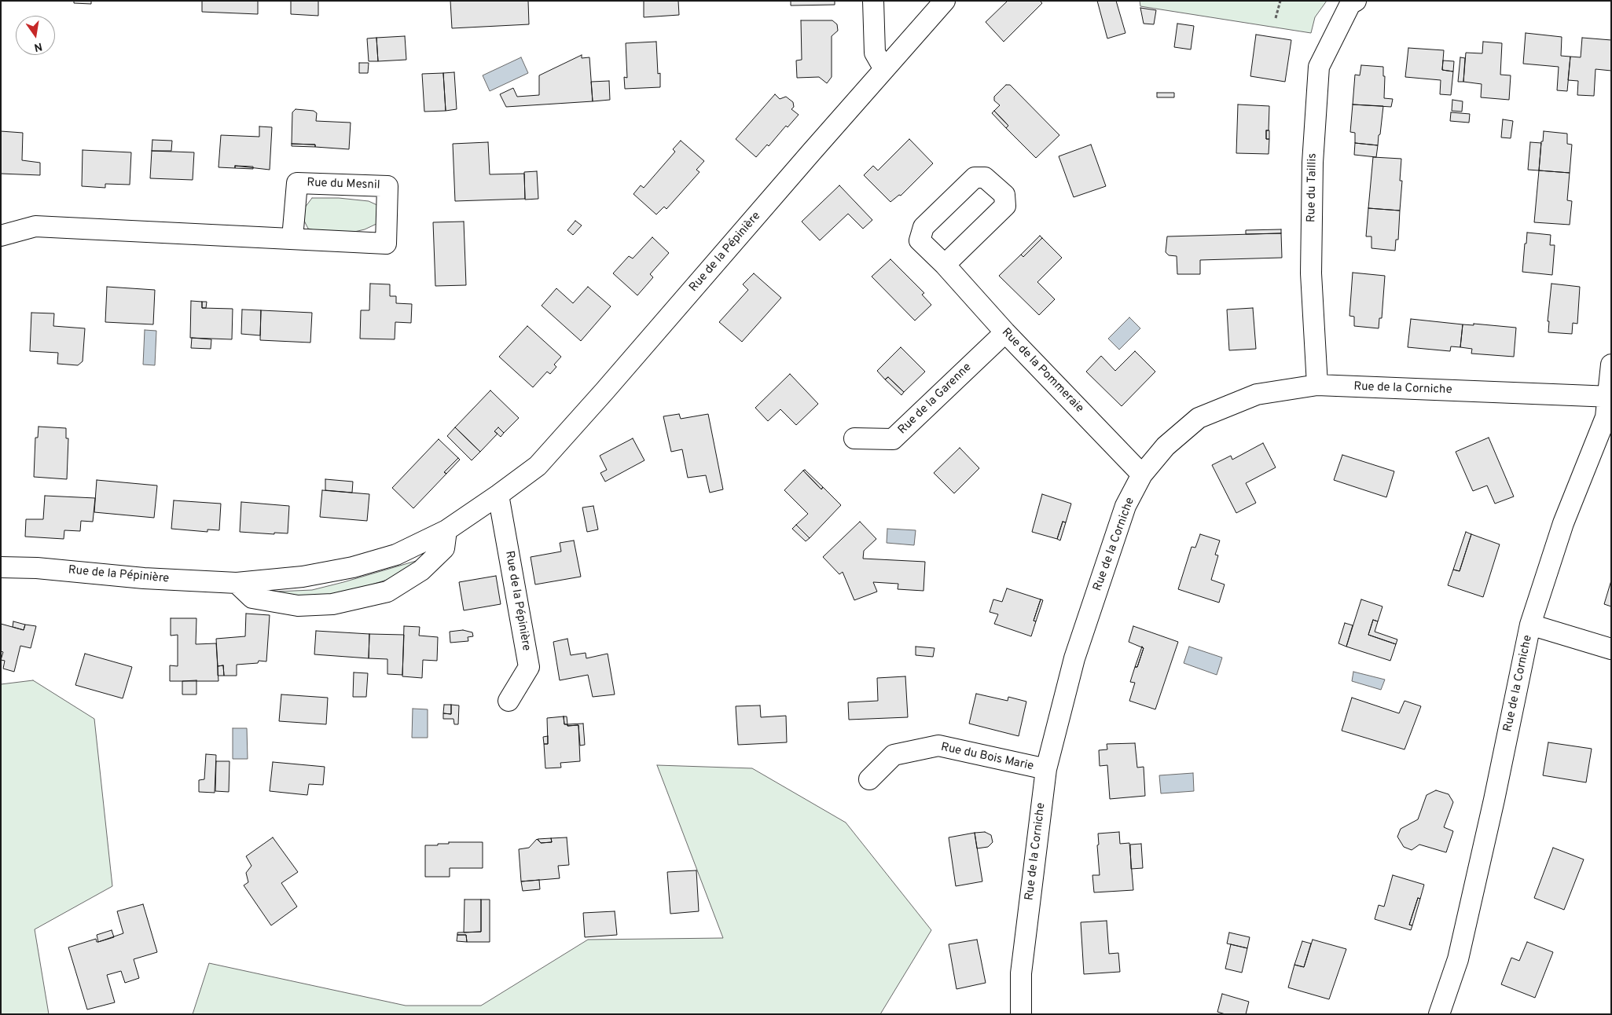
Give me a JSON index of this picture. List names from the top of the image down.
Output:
{
  "streets": {
    "street": [
      "Rue du Mesnil",
      "Rue du Taillis",
      "Rue de la Pépinière",
      "Rue de la Pommeraie",
      "Rue de la Corniche",
      "Rue de la Garenne",
      "Rue du Bois Marie"
    ]
  },
  "crossings": [
    ["Rue du Taillis", "Rue de la Corniche"],
    ["Rue de la Pommeraie", "Rue de la Corniche"],
    ["Rue de la Pommeraie", "Rue de la Garenne"],
    ["Rue de la Corniche", "Rue du Bois Marie"]
  ],
  "north": "bottom"
}
